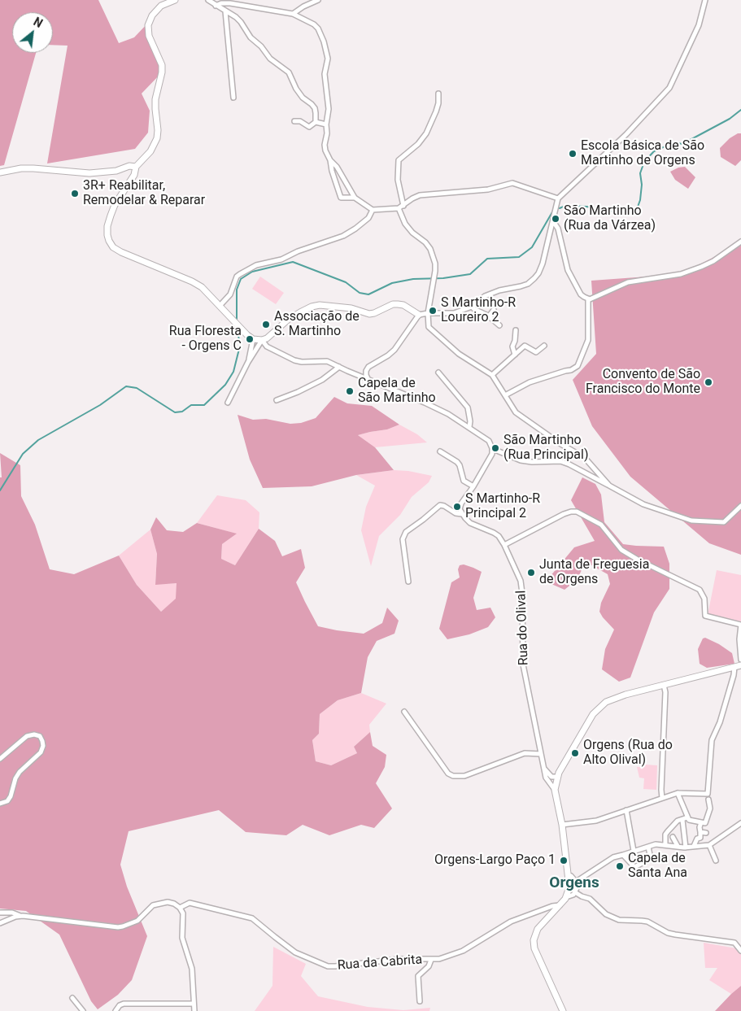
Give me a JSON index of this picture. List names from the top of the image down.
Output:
{
  "streets": {
    "street": ["Rua do Olival", "Rua da Cabrita"]
  },
  "districts": ["Orgens"],
  "places": [
    "Escola Básica de São Martinho de Orgens",
    "3R+ Reabilitar, Remodelar & Reparar",
    "São Martinho (Rua da Várzea)",
    "S Martinho-R Loureiro 2",
    "Associação de S. Martinho",
    "Rua Floresta - Orgens C",
    "Convento de São Francisco do Monte",
    "Capela de São Martinho",
    "São Martinho (Rua Principal)",
    "S Martinho-R Principal 2",
    "Junta de Freguesia de Orgens",
    "Orgens (Rua do Alto Olival)",
    "Orgens-Largo Paço 1",
    "Capela de Santa Ana"
  ],
  "north": "top right"
}
